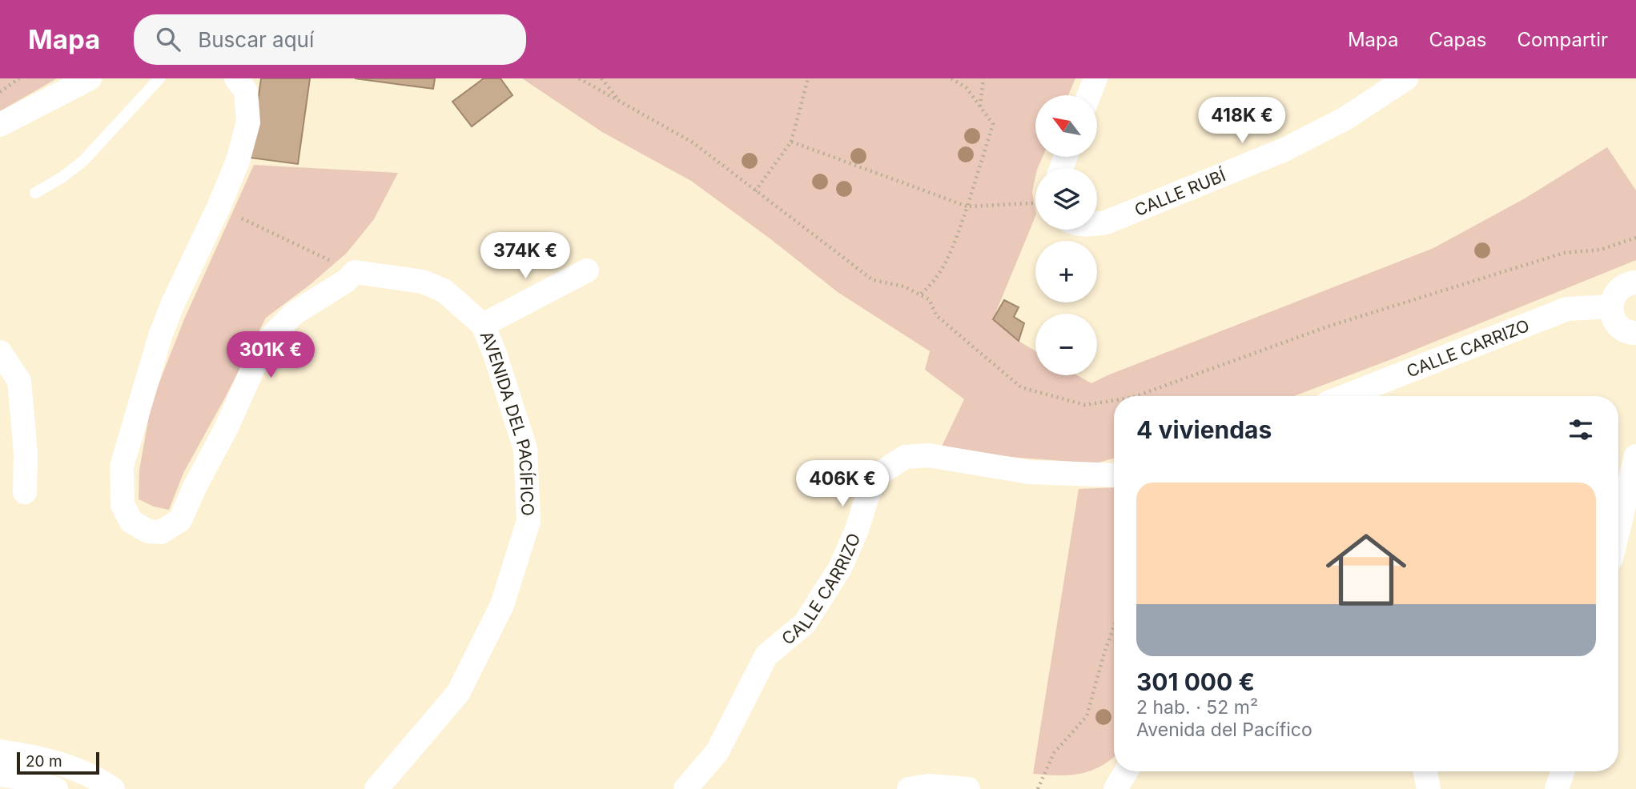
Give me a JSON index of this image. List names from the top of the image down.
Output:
{
  "streets": {
    "street": ["CALLE RUBÍ", "CALLE CARRIZO", "AVENIDA DEL PACÍFICO"]
  },
  "scale_bar": "20 m",
  "north": "top left",
  "page": {
    "header": "Mapa",
    "search": "Buscar aquí",
    "nav": ["Mapa", "Capas", "Compartir"],
    "map_buttons": ["+", "−"],
    "price": [
      "418K €",
      "374K €",
      "301K €",
      "406K €"
    ],
    "heading": "4 viviendas",
    "list": [
      {
        "name": "301 000 €",
        "note": "2 hab. · 52 m² · Avenida del Pacífico"
      }
    ],
    "scale": "20 m"
  }
}
